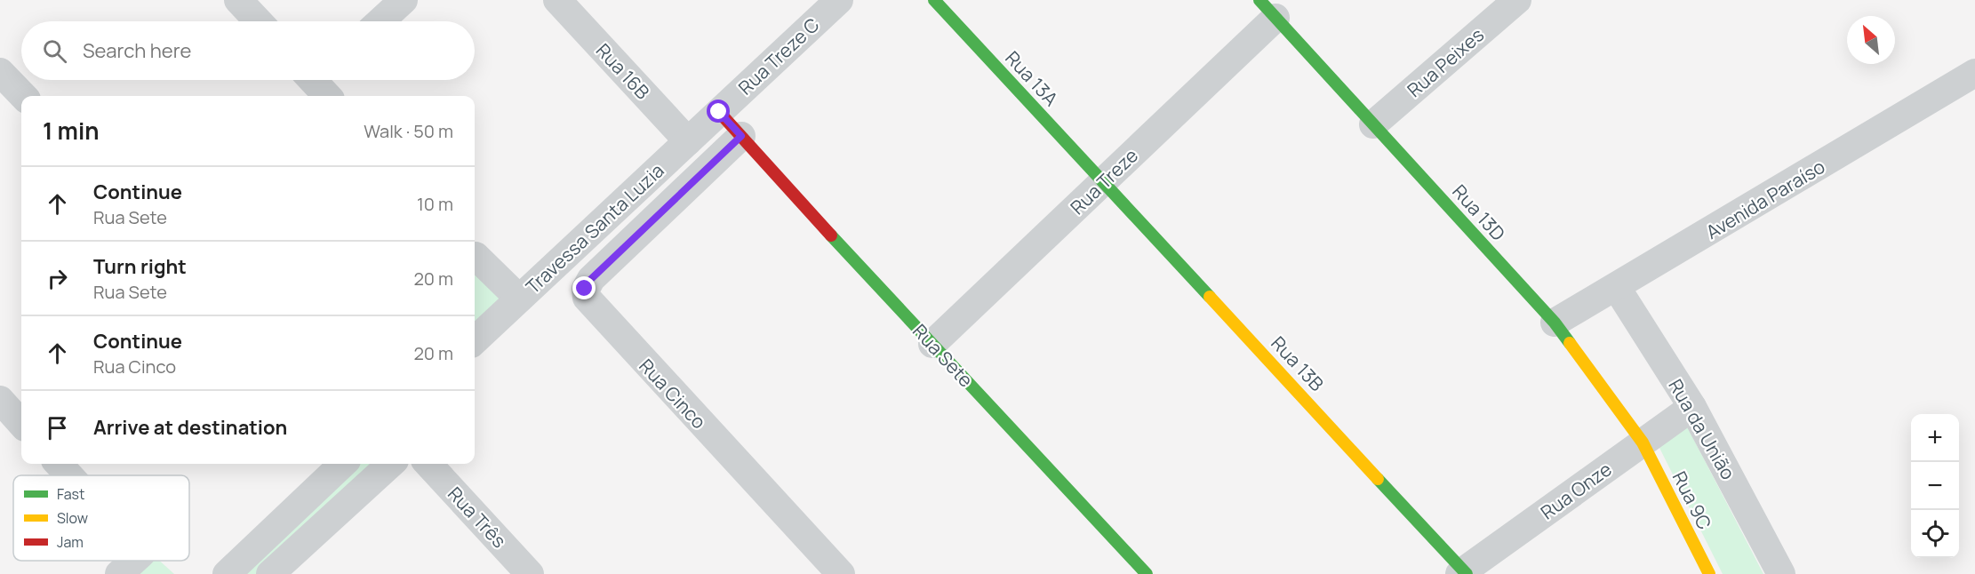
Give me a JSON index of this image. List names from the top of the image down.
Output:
{
  "streets": {
    "street": [
      "Rua Treze C",
      "Rua Peixes",
      "Rua 16B",
      "Rua 13A",
      "Rua Treze",
      "Avenida Paraíso",
      "Rua 13D",
      "Travessa Santa Luzia",
      "Rua Sete",
      "Rua 13B",
      "Rua Cinco",
      "Rua da União",
      "Rua Onze",
      "Rua 9C",
      "Rua Três"
    ]
  },
  "crossings": [
    ["Rua Treze C", "Travessa Santa Luzia"],
    ["Rua Treze C", "Rua Sete"],
    ["Rua Peixes", "Rua 13D"],
    ["Rua 16B", "Travessa Santa Luzia"],
    ["Rua 13A", "Rua Treze"],
    ["Rua 13A", "Rua 13B"],
    ["Rua Treze", "Rua 13D"],
    ["Rua Treze", "Rua Sete"],
    ["Rua Treze", "Rua 13B"],
    ["Avenida Paraíso", "Rua 13D"],
    ["Avenida Paraíso", "Rua da União"],
    ["Rua 13D", "Rua Onze"],
    ["Rua 13D", "Rua 9C"],
    ["Travessa Santa Luzia", "Rua Sete"],
    ["Rua Sete", "Rua Cinco"],
    ["Rua 13B", "Rua Onze"],
    ["Rua da União", "Rua Onze"],
    ["Rua Onze", "Rua 9C"]
  ],
  "legend": ["Fast", "Slow", "Jam"],
  "north": "top left",
  "page": {
    "search": "Search here",
    "heading": ["1 min", "Walk · 50 m"],
    "list": [
      ["Continue", "Rua Sete", "10 m"],
      ["Turn right", "Rua Sete", "20 m"],
      ["Continue", "Rua Cinco", "20 m"],
      "Arrive at destination"
    ],
    "map_buttons": ["+", "−"]
  }
}
